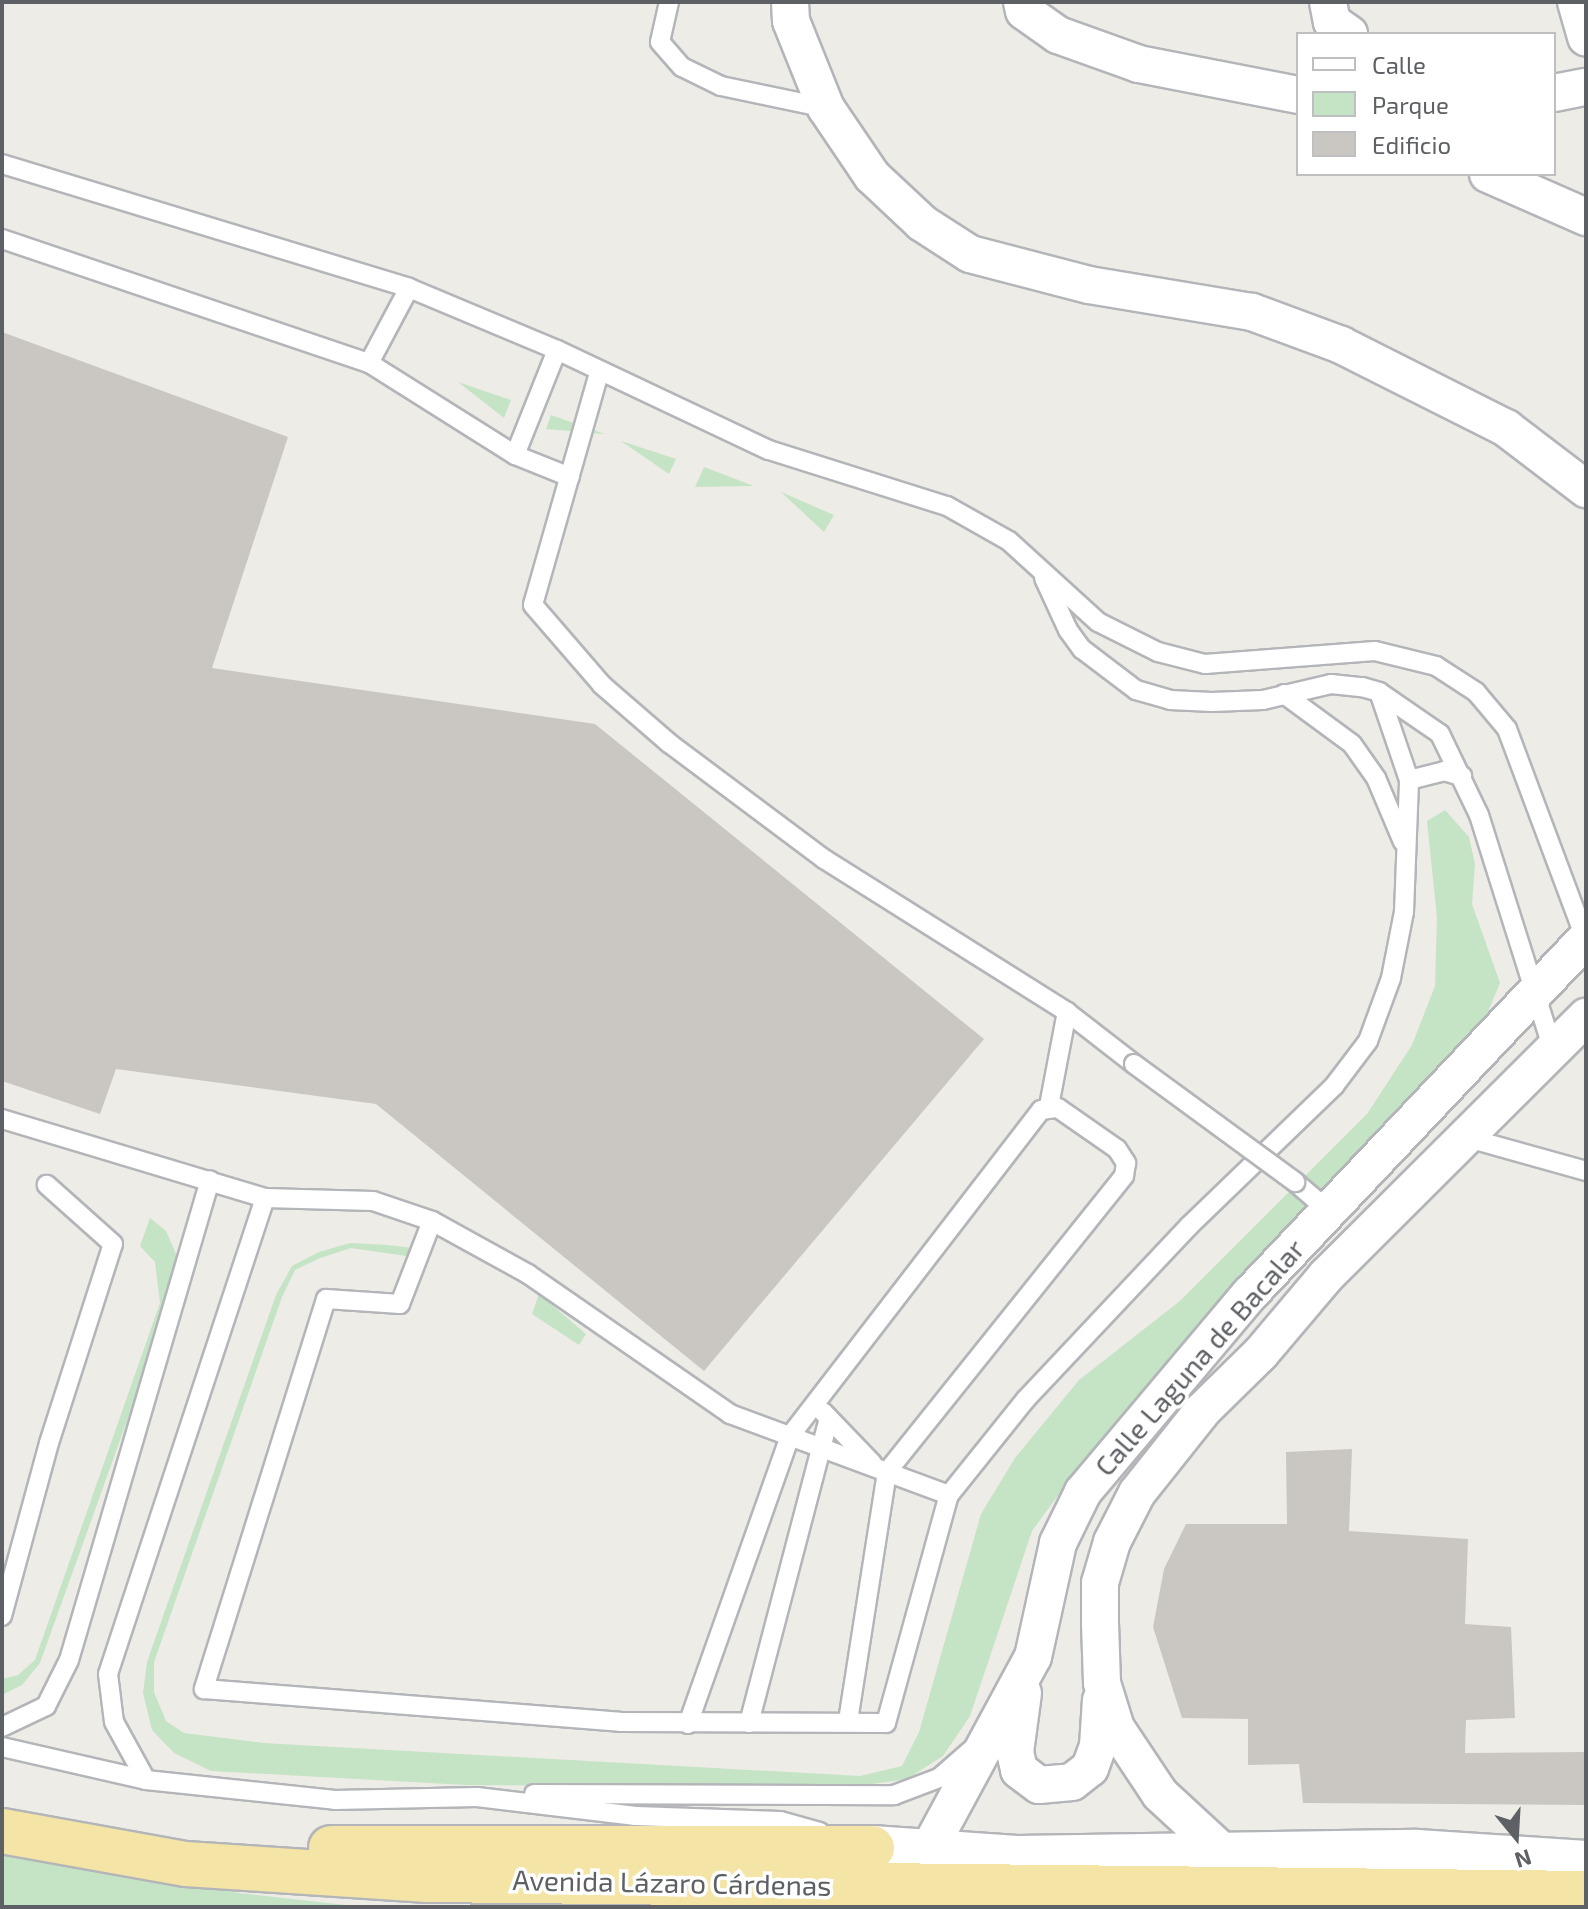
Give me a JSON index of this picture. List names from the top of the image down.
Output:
{
  "streets": {
    "highway": ["Avenida Lázaro Cárdenas"],
    "street": ["Calle Laguna de Bacalar"]
  },
  "legend": ["Calle", "Parque", "Edificio"],
  "north": "bottom"
}
